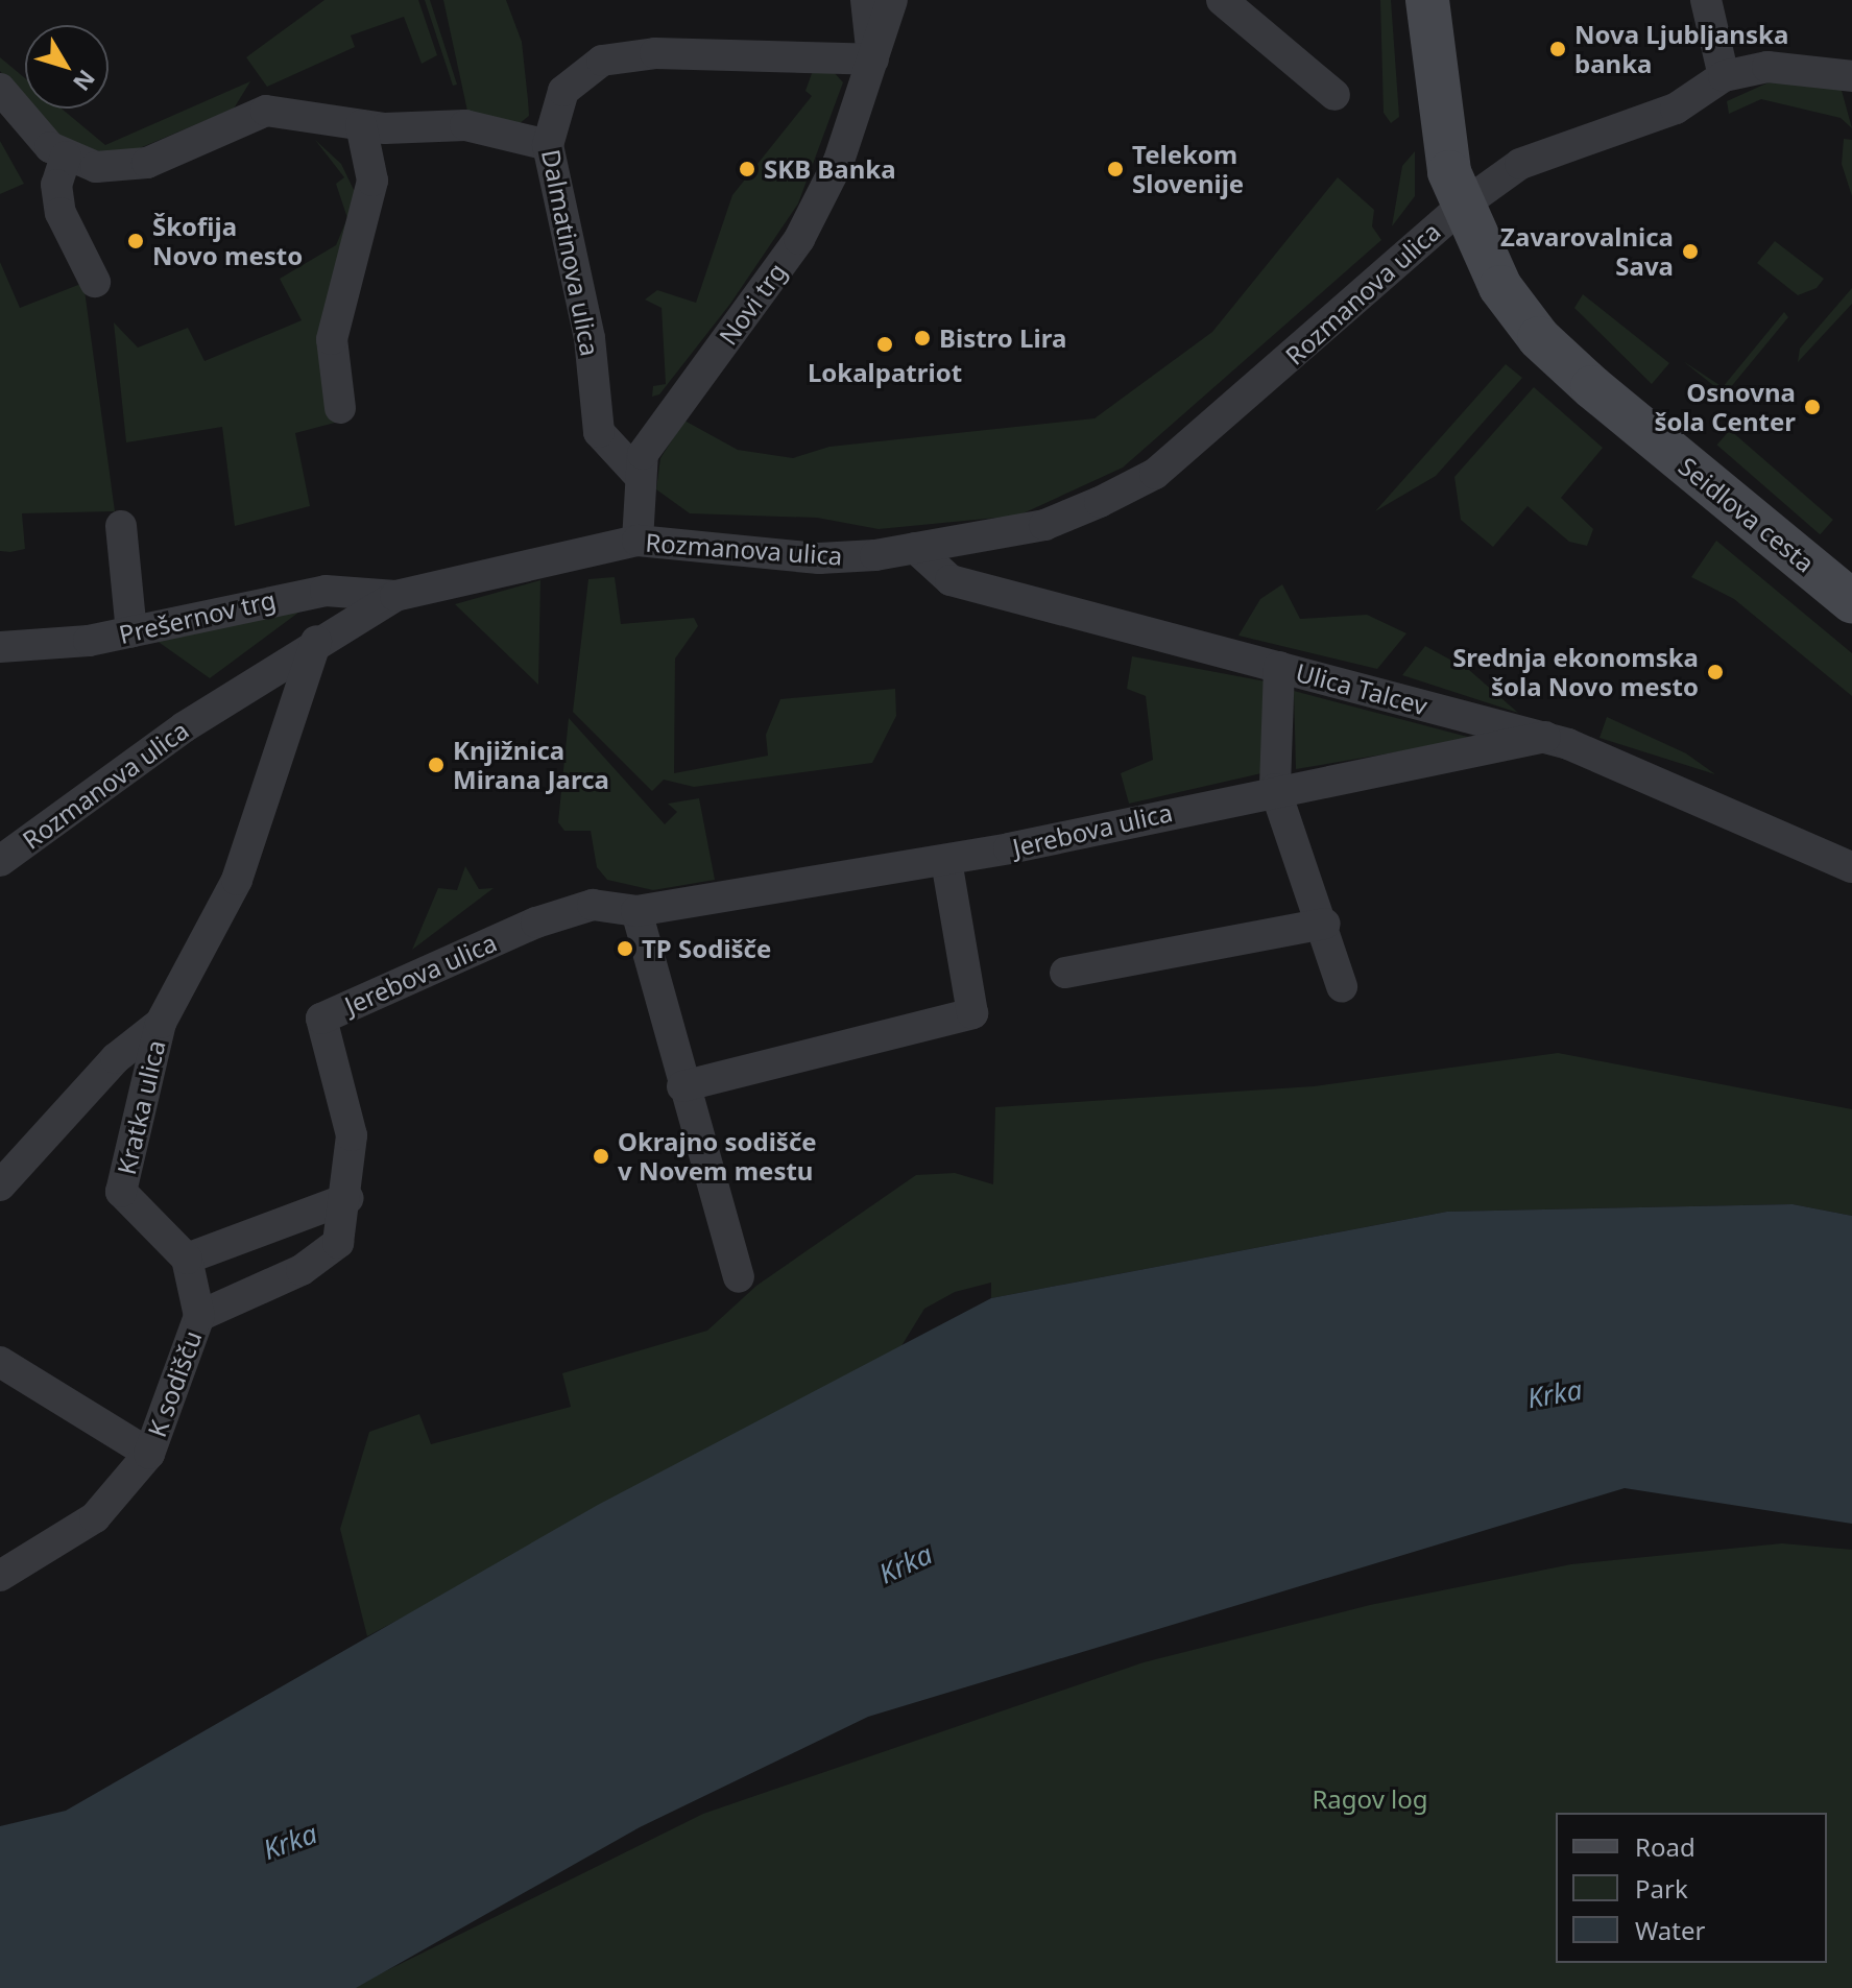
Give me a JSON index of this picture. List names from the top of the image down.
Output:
{
  "streets": {
    "street": [
      "Dalmatinova ulica",
      "Rozmanova ulica",
      "Novi trg",
      "Seidlova cesta",
      "Prešernov trg",
      "Ulica Talcev",
      "Jerebova ulica",
      "Kratka ulica",
      "K sodišču"
    ]
  },
  "crossings": [
    ["Dalmatinova ulica", "Novi trg"],
    ["Rozmanova ulica", "Novi trg"],
    ["Rozmanova ulica", "Seidlova cesta"],
    ["Rozmanova ulica", "Prešernov trg"],
    ["Rozmanova ulica", "Ulica Talcev"],
    ["Ulica Talcev", "Jerebova ulica"],
    ["Kratka ulica", "K sodišču"]
  ],
  "water": ["Krka"],
  "parks": ["Ragov log"],
  "places": [
    "Nova Ljubljanska banka",
    "SKB Banka",
    "Telekom Slovenije",
    "Škofija Novo mesto",
    "Zavarovalnica Sava",
    "Bistro Lira",
    "Lokalpatriot",
    "Osnovna šola Center",
    "Srednja ekonomska šola Novo mesto",
    "Knjižnica Mirana Jarca",
    "TP Sodišče",
    "Okrajno sodišče v Novem mestu"
  ],
  "legend": ["Road", "Park", "Water"],
  "north": "bottom right"
}
